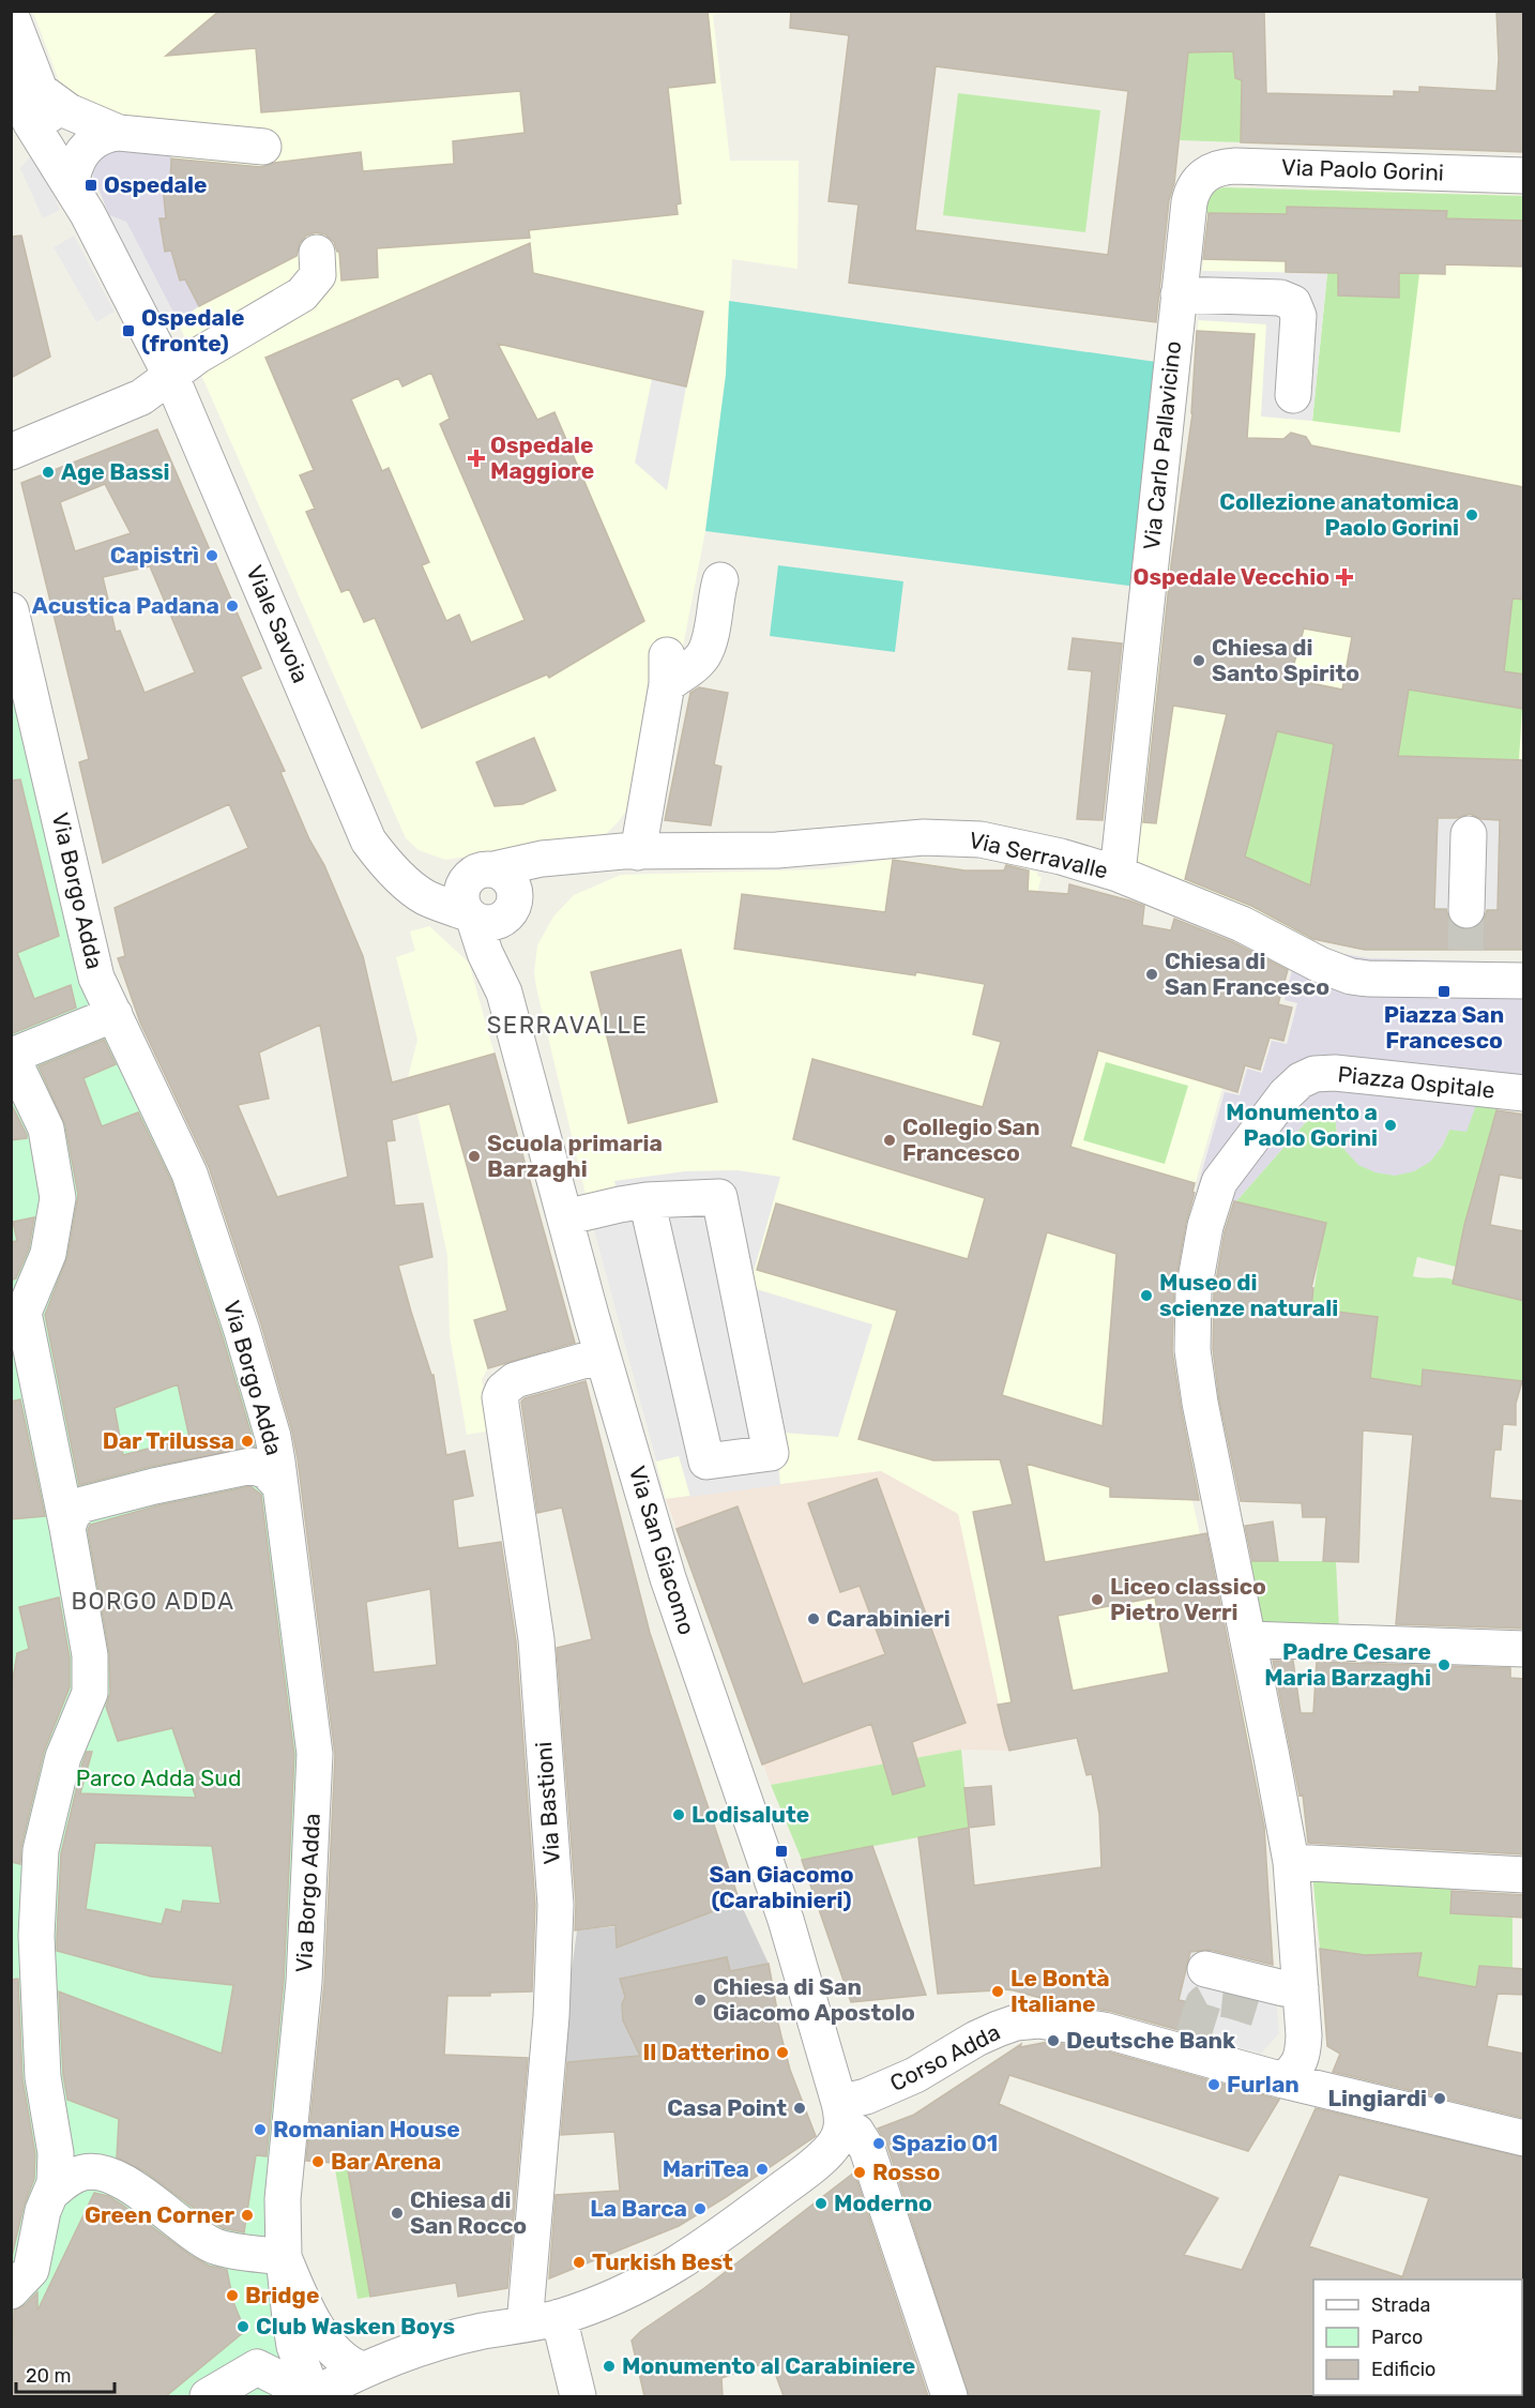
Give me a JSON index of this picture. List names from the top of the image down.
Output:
{
  "streets": {
    "street": [
      "Via Paolo Gorini",
      "Via Carlo Pallavicino",
      "Viale Savoia",
      "Via Serravalle",
      "Via Borgo Adda",
      "Piazza Ospitale",
      "Via San Giacomo",
      "Via Bastioni",
      "Corso Adda"
    ]
  },
  "crossings": [
    ["Via Paolo Gorini", "Via Carlo Pallavicino"],
    ["Via Carlo Pallavicino", "Via Serravalle"],
    ["Viale Savoia", "Via Serravalle"],
    ["Viale Savoia", "Via San Giacomo"],
    ["Via Serravalle", "Via San Giacomo"],
    ["Piazza Ospitale", "Corso Adda"],
    ["Via San Giacomo", "Via Bastioni"],
    ["Via San Giacomo", "Corso Adda"]
  ],
  "districts": ["SERRAVALLE", "BORGO ADDA"],
  "parks": ["Parco Adda Sud"],
  "places": {
    "transit": [
      "Ospedale",
      "Ospedale (fronte)",
      "Piazza San Francesco",
      "San Giacomo (Carabinieri)"
    ],
    "health": ["Ospedale Maggiore", "Ospedale Vecchio"],
    "other": [
      "Age Bassi",
      "Collezione anatomica Paolo Gorini",
      "Capistrì",
      "Acustica Padana",
      "Chiesa di Santo Spirito",
      "Chiesa di San Francesco",
      "Monumento a Paolo Gorini",
      "Collegio San Francesco",
      "Scuola primaria Barzaghi",
      "Museo di scienze naturali",
      "Dar Trilussa",
      "Liceo classico Pietro Verri",
      "Carabinieri",
      "Padre Cesare Maria Barzaghi",
      "Lodisalute",
      "Le Bontà Italiane",
      "Chiesa di San Giacomo Apostolo",
      "Deutsche Bank",
      "Il Datterino",
      "Furlan",
      "Lingiardi",
      "Casa Point",
      "Romanian House",
      "Spazio 01",
      "Bar Arena",
      "MariTea",
      "Rosso",
      "Moderno",
      "La Barca",
      "Chiesa di San Rocco",
      "Green Corner",
      "Turkish Best",
      "Bridge",
      "Club Wasken Boys",
      "Monumento al Carabiniere"
    ]
  },
  "legend": ["Strada", "Parco", "Edificio"],
  "scale_bar": "20 m"
}
